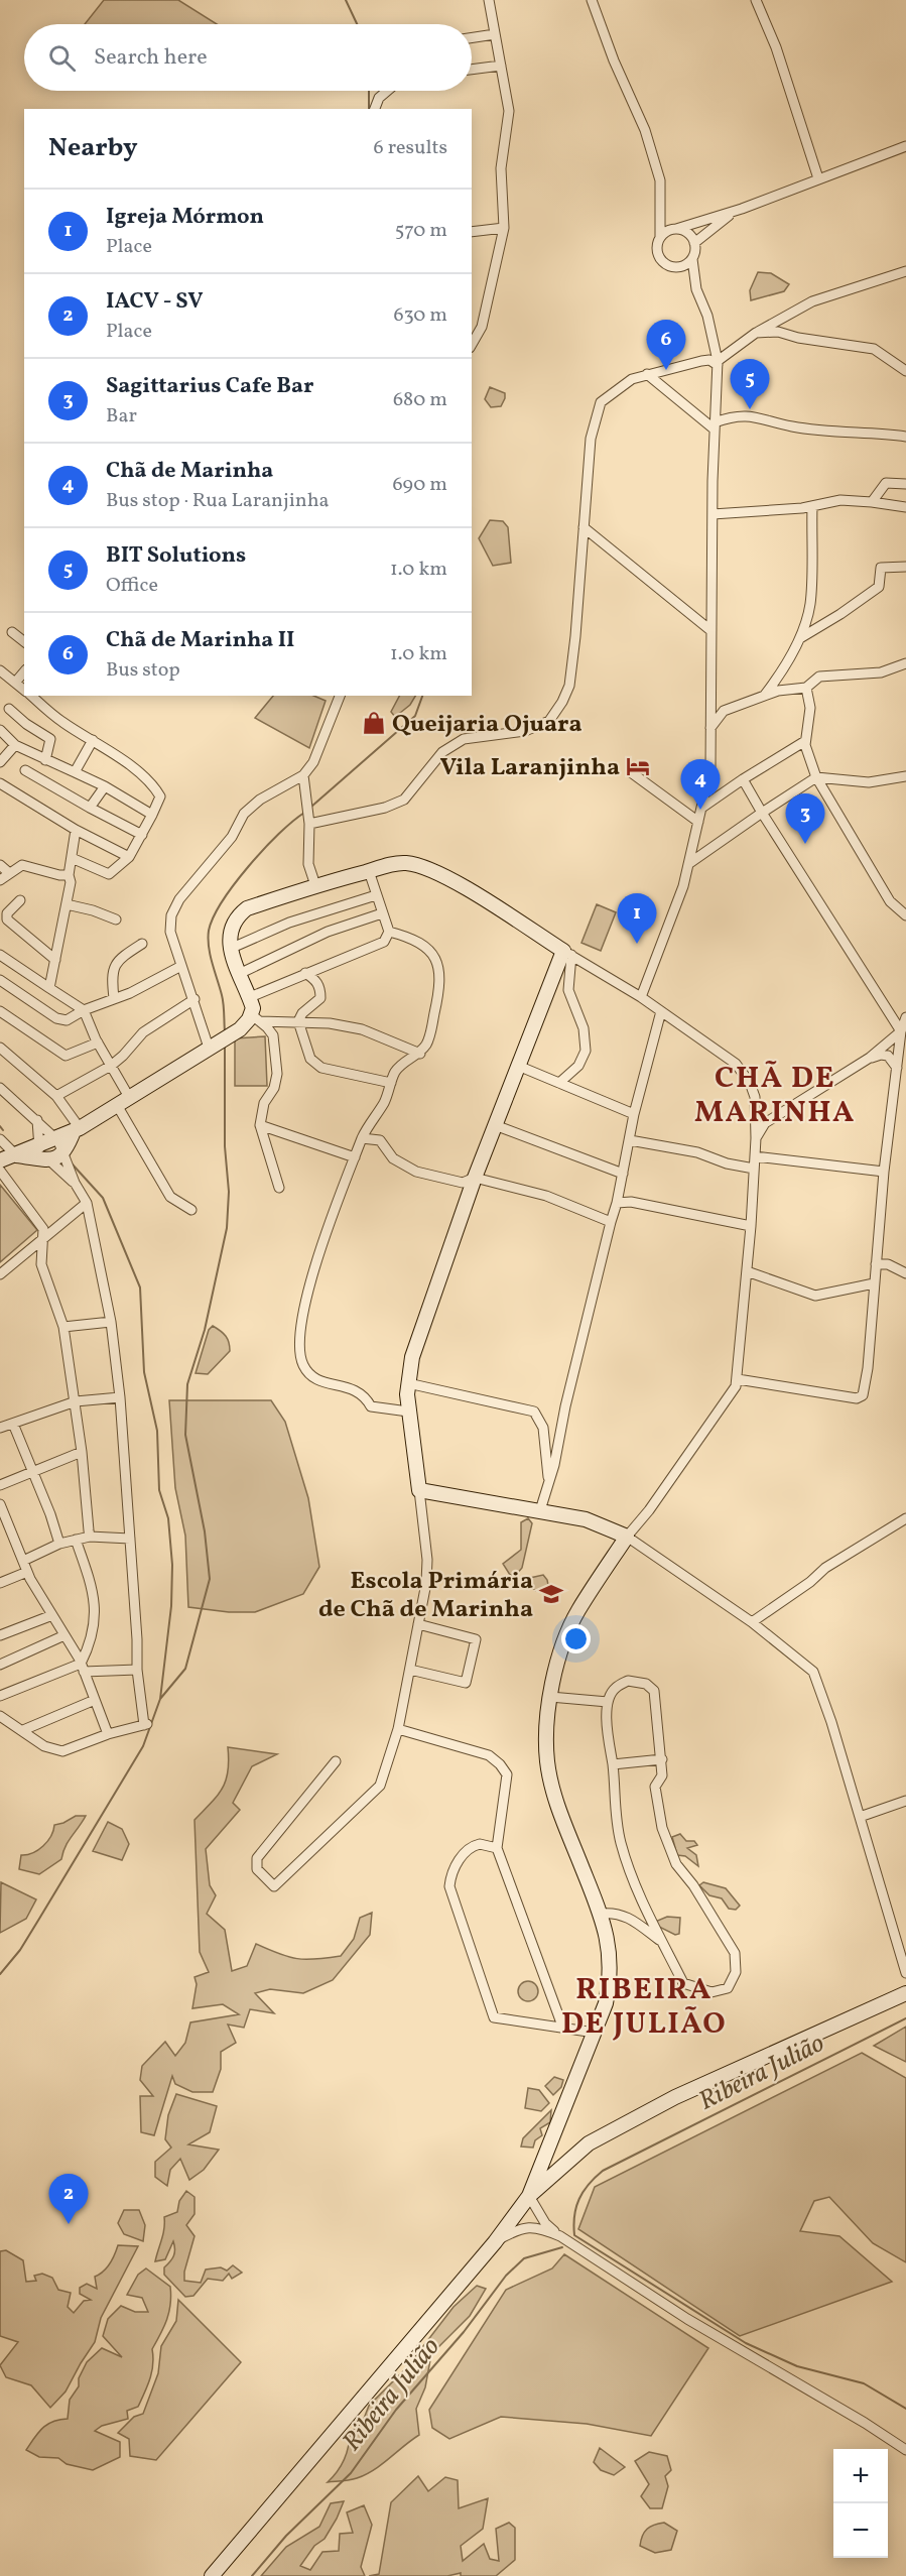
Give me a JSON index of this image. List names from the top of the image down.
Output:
{
  "districts": ["CHÃ DE MARINHA", "RIBEIRA DE JULIÃO"],
  "water": ["Ribeira Julião"],
  "places": {
    "shop": ["Queijaria Ojuara"],
    "hotel": ["Vila Laranjinha"],
    "school or university": ["Escola Primária de Chã de Marinha"]
  },
  "page": {
    "search": "Search here",
    "heading": ["Nearby", "6 results"],
    "list": [
      {
        "mark": "1",
        "name": "Igreja Mórmon",
        "note": "Place",
        "value": "570 m"
      },
      {
        "mark": "2",
        "name": "IACV - SV",
        "note": "Place",
        "value": "630 m"
      },
      {
        "mark": "3",
        "name": "Sagittarius Cafe Bar",
        "note": "Bar",
        "value": "680 m"
      },
      {
        "mark": "4",
        "name": "Chã de Marinha",
        "note": "Bus stop · Rua Laranjinha",
        "value": "690 m"
      },
      {
        "mark": "5",
        "name": "BIT Solutions",
        "note": "Office",
        "value": "1.0 km"
      },
      {
        "mark": "6",
        "name": "Chã de Marinha II",
        "note": "Bus stop",
        "value": "1.0 km"
      }
    ],
    "pins": [
      "6",
      "5",
      "4",
      "3",
      "1",
      "2"
    ],
    "map_buttons": ["+", "−"]
  }
}
